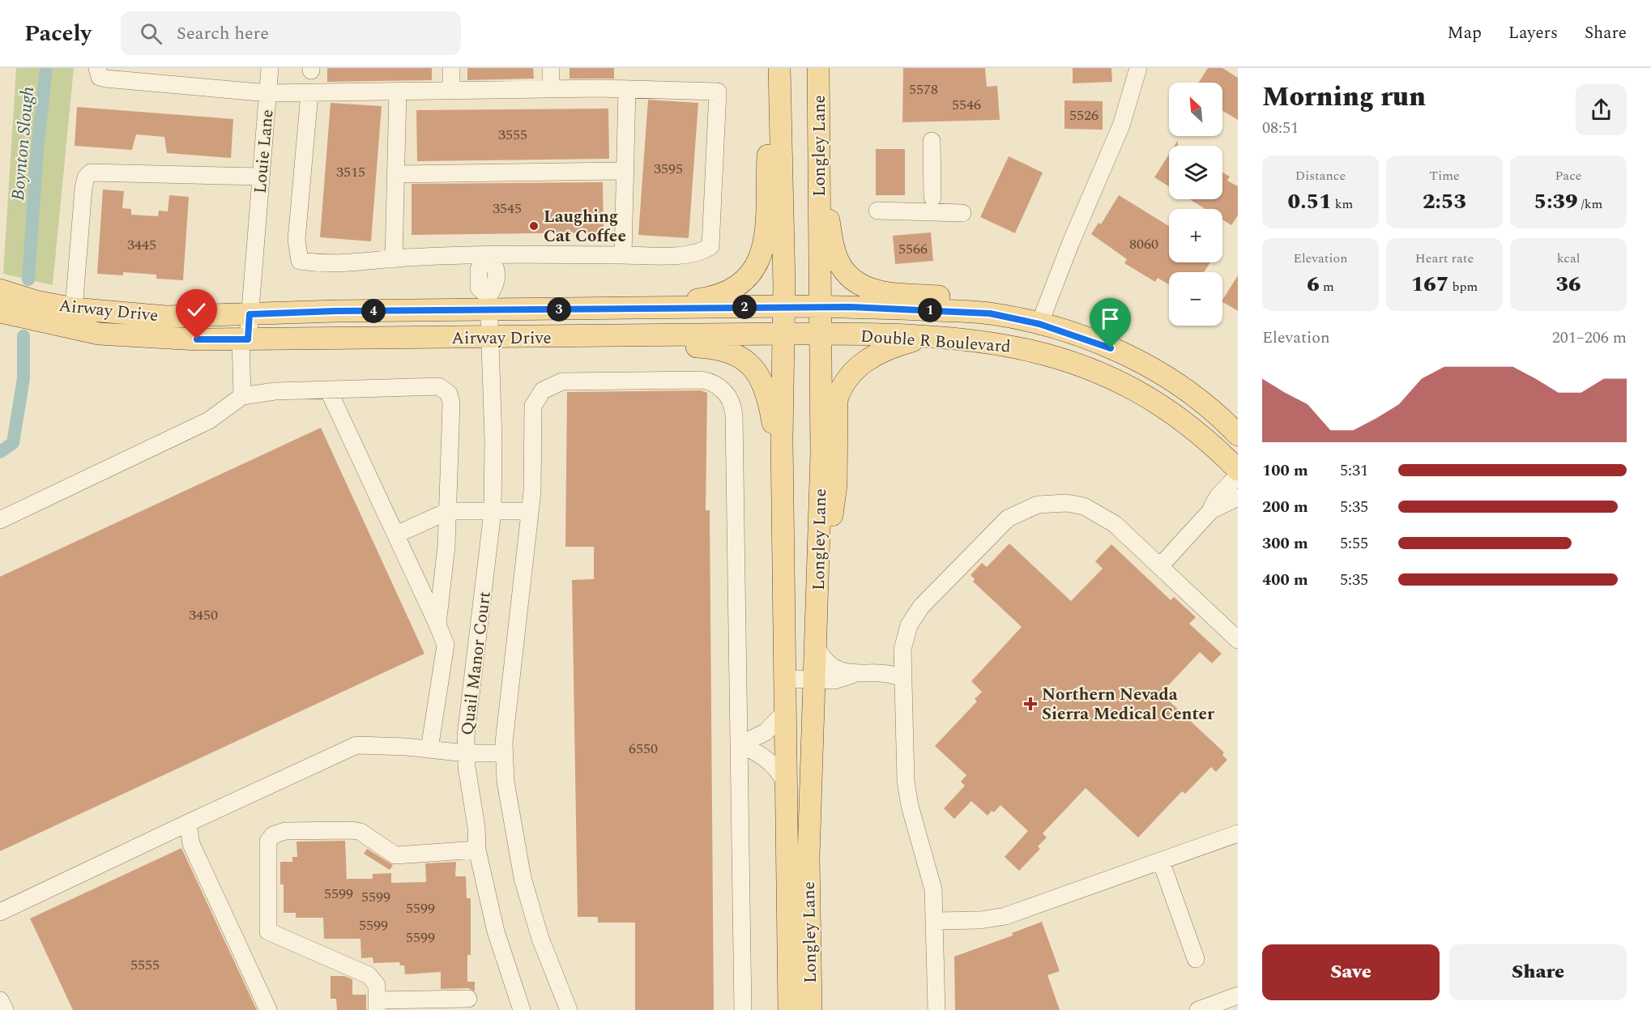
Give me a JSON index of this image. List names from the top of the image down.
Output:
{
  "streets": {
    "main road": ["Longley Lane", "Airway Drive", "Double R Boulevard"],
    "street": ["Louie Lane", "Quail Manor Court"]
  },
  "crossings": [
    ["Longley Lane", "Airway Drive"],
    ["Longley Lane", "Double R Boulevard"],
    ["Louie Lane", "Airway Drive"],
    ["Airway Drive", "Double R Boulevard"],
    ["Airway Drive", "Quail Manor Court"]
  ],
  "water": ["Boynton Slough"],
  "places": {
    "other": ["Laughing Cat Coffee"],
    "health": ["Northern Nevada Sierra Medical Center"]
  },
  "house_numbers": [
    "5578",
    "5546",
    "5526",
    "3555",
    "3595",
    "3515",
    "3545",
    "8060",
    "3445",
    "5566",
    "3450",
    "6550",
    "5599",
    "5599",
    "5599",
    "5599",
    "5599",
    "5555"
  ],
  "north": "top left",
  "page": {
    "header": "Pacely",
    "search": "Search here",
    "nav": ["Map", "Layers", "Share"],
    "heading": ["Morning run", "08:51"],
    "map_buttons": ["+", "−"],
    "stats": [
      ["Distance", "0.51 km"],
      ["Time", "2:53"],
      ["Pace", "5:39 /km"],
      ["Elevation", "6 m"],
      ["Heart rate", "167 bpm"],
      ["kcal", "36"]
    ],
    "pins": [
      "2",
      "3",
      "1",
      "4"
    ],
    "chart": ["Elevation", "201–206 m"],
    "list": [
      {
        "name": "100 m",
        "note": "5:31"
      },
      {
        "name": "200 m",
        "note": "5:35"
      },
      {
        "name": "300 m",
        "note": "5:55"
      },
      {
        "name": "400 m",
        "note": "5:35"
      }
    ],
    "buttons": ["Save", "Share"]
  }
}
